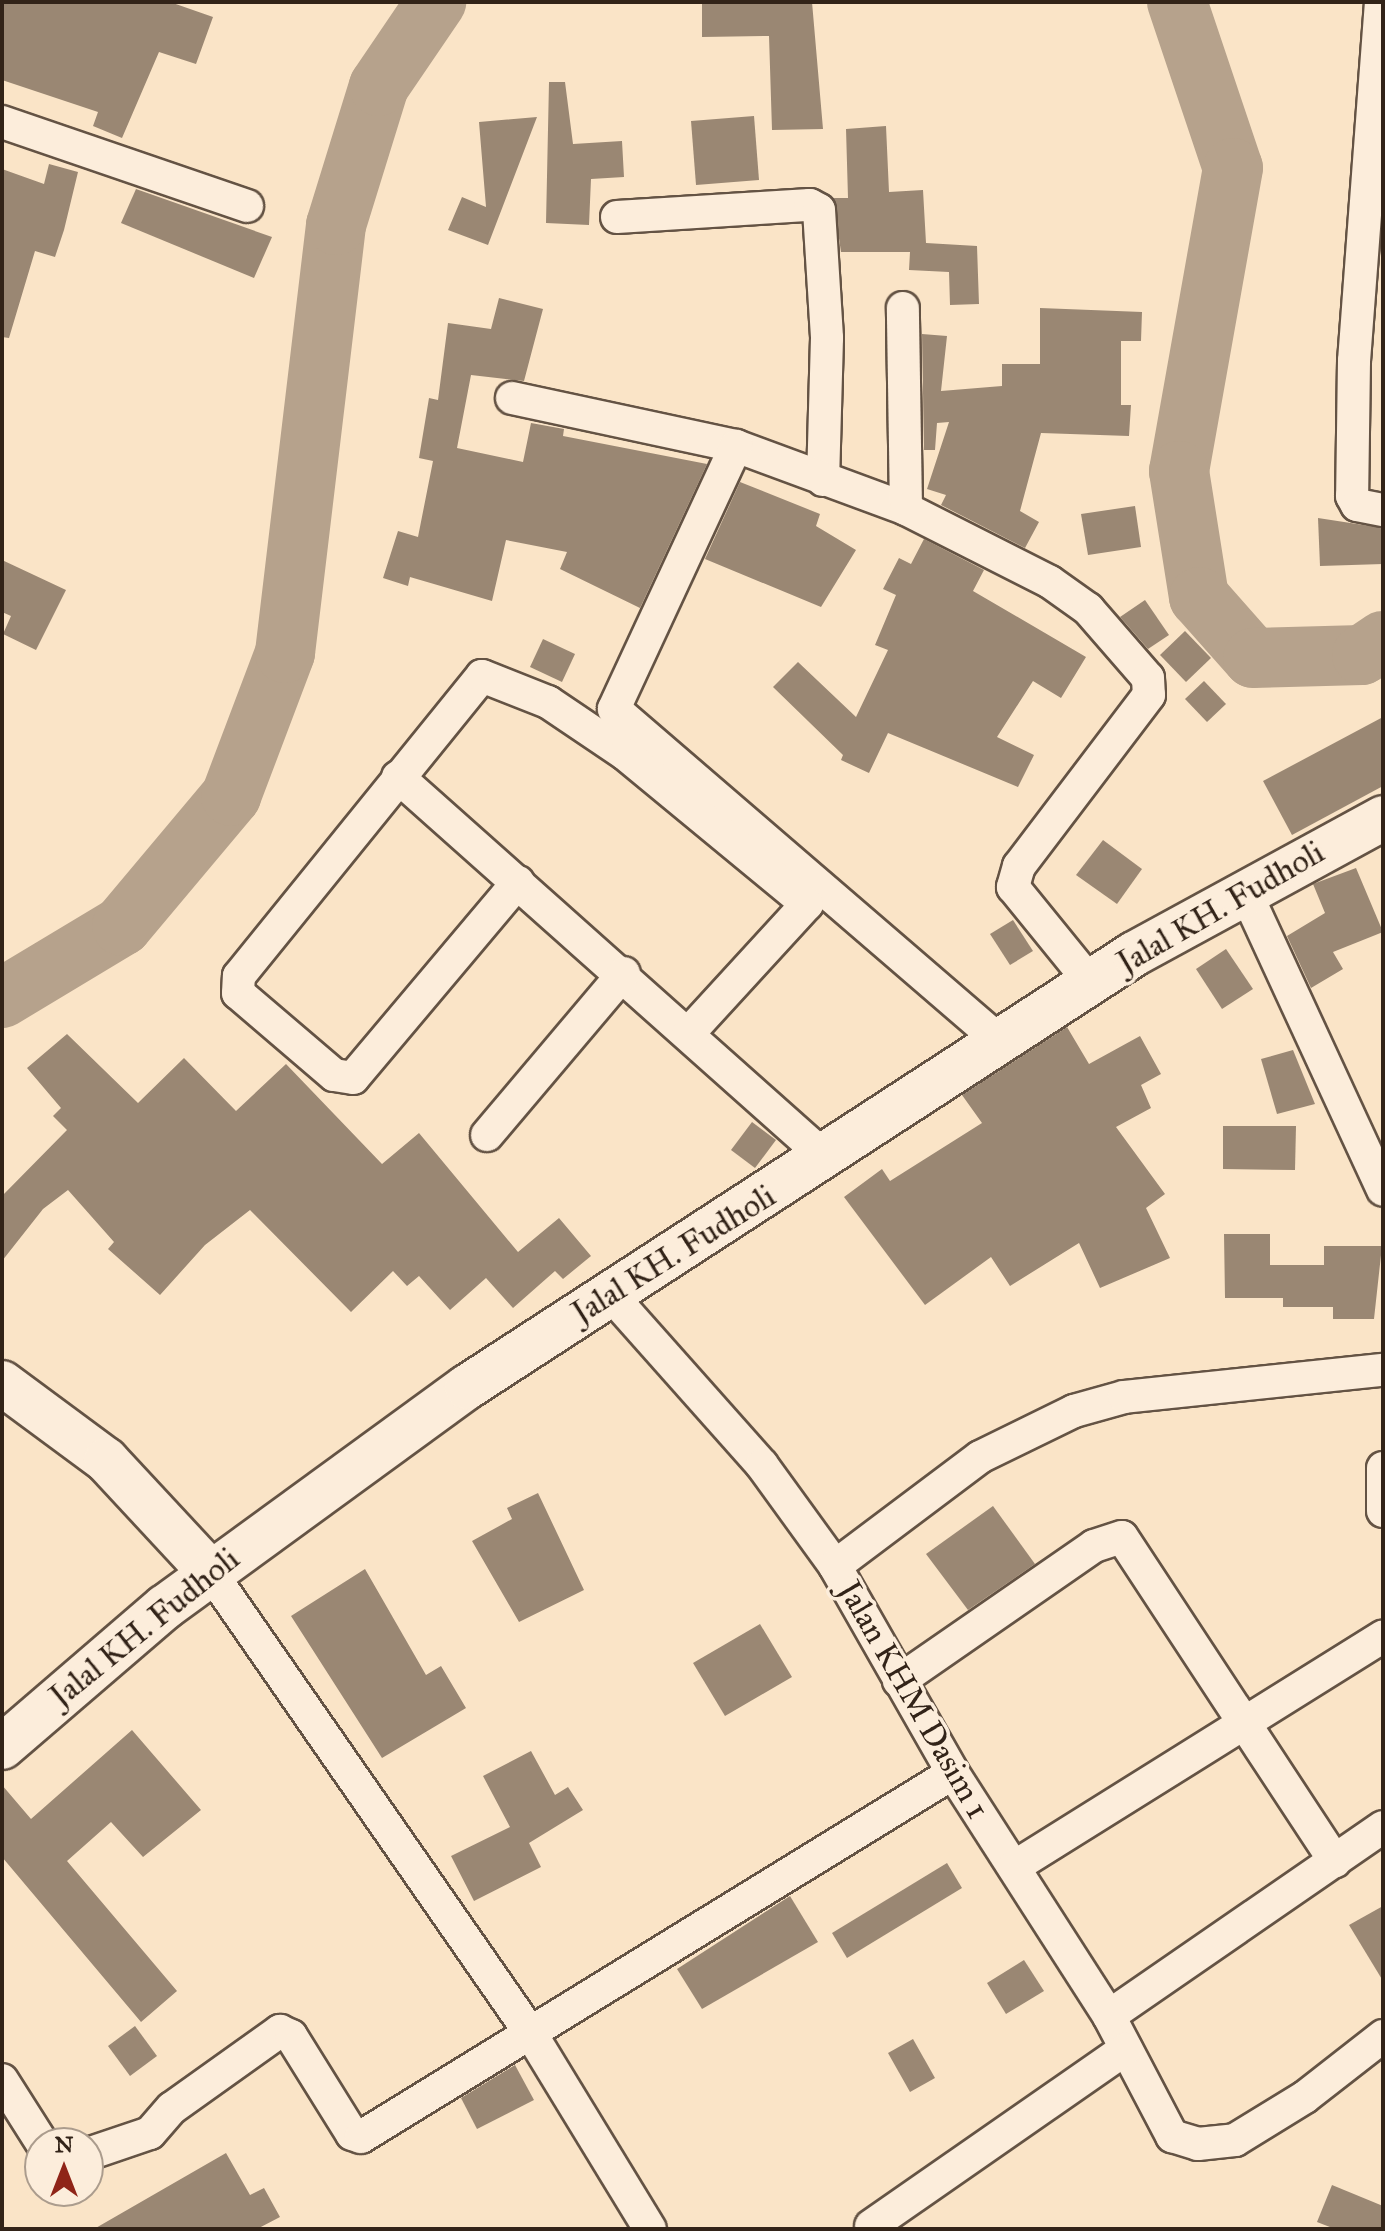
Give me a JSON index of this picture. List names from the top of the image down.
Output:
{
  "streets": {
    "main road": ["Jalal KH. Fudholi"],
    "street": ["Jalan KHM Dasim 1"]
  },
  "crossings": [
    ["Jalal KH. Fudholi", "Jalan KHM Dasim 1"]
  ],
  "north": "top"
}
